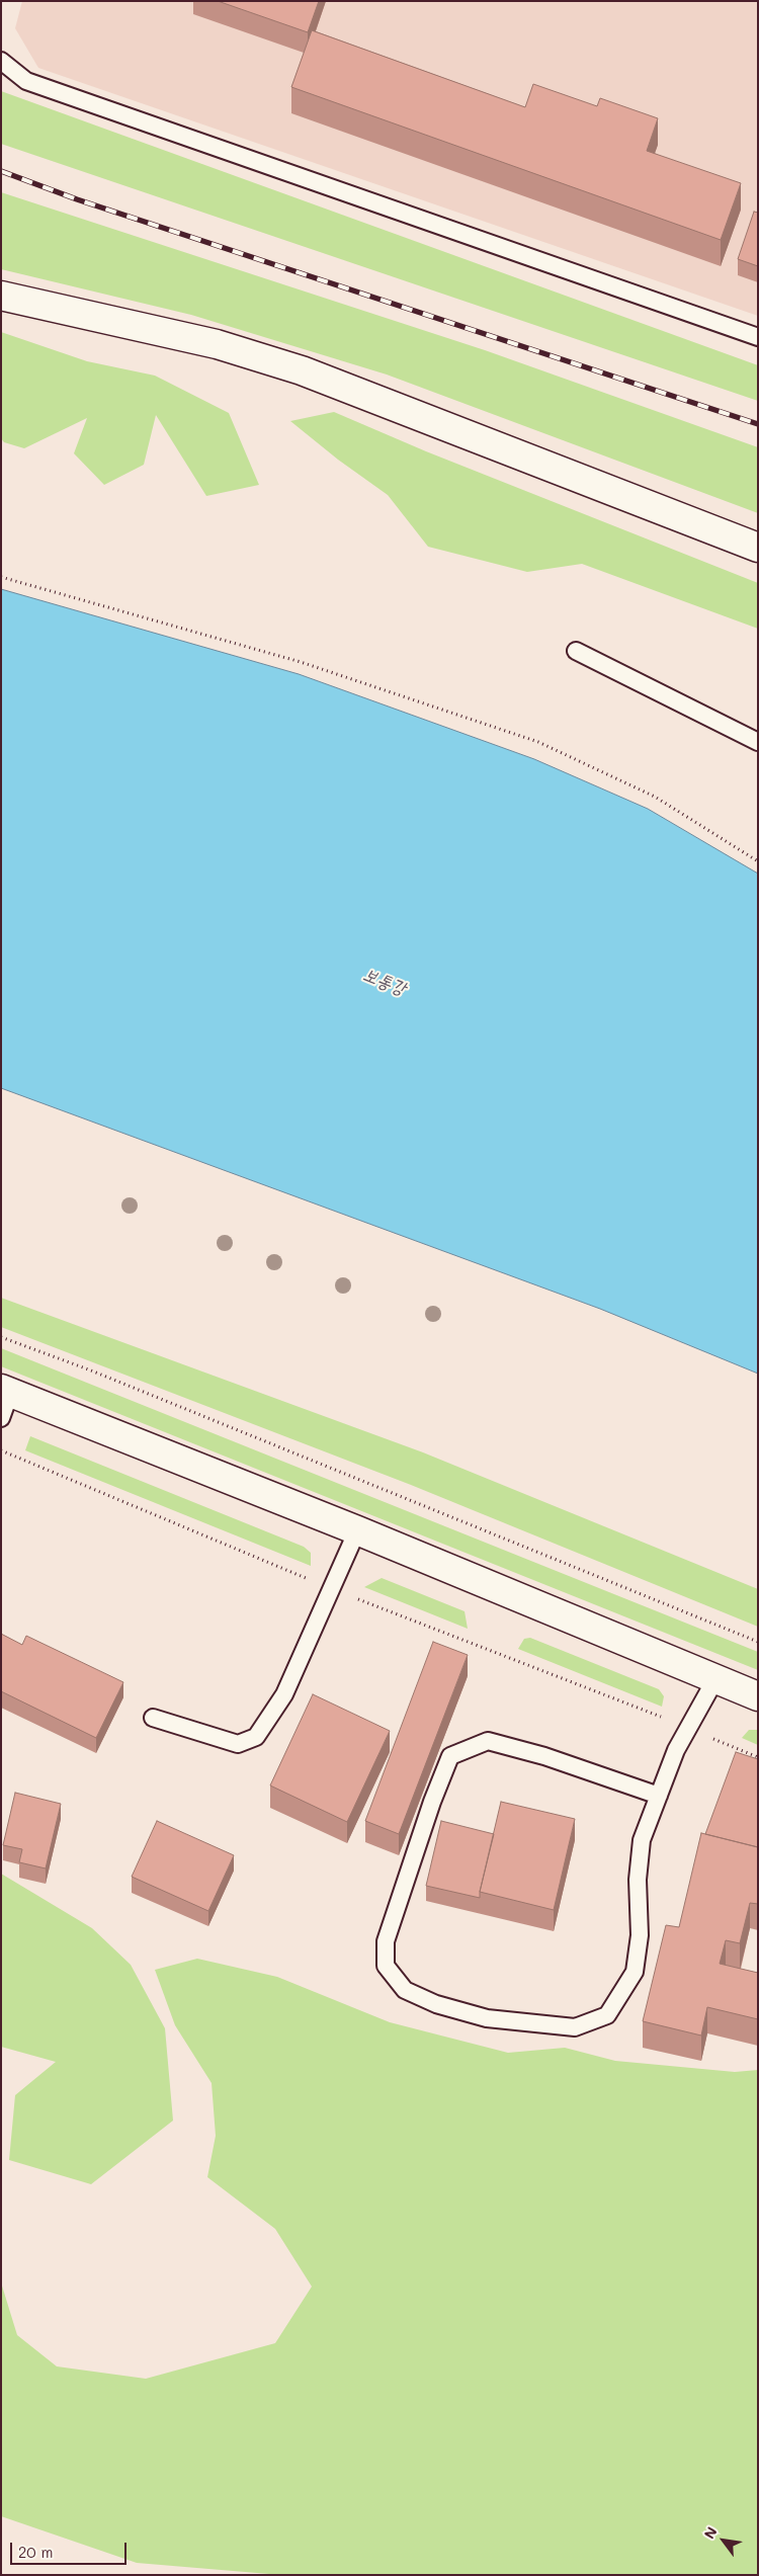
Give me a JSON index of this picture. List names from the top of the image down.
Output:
{
  "water": ["보통강"],
  "scale_bar": "20 m",
  "north": "top left"
}
